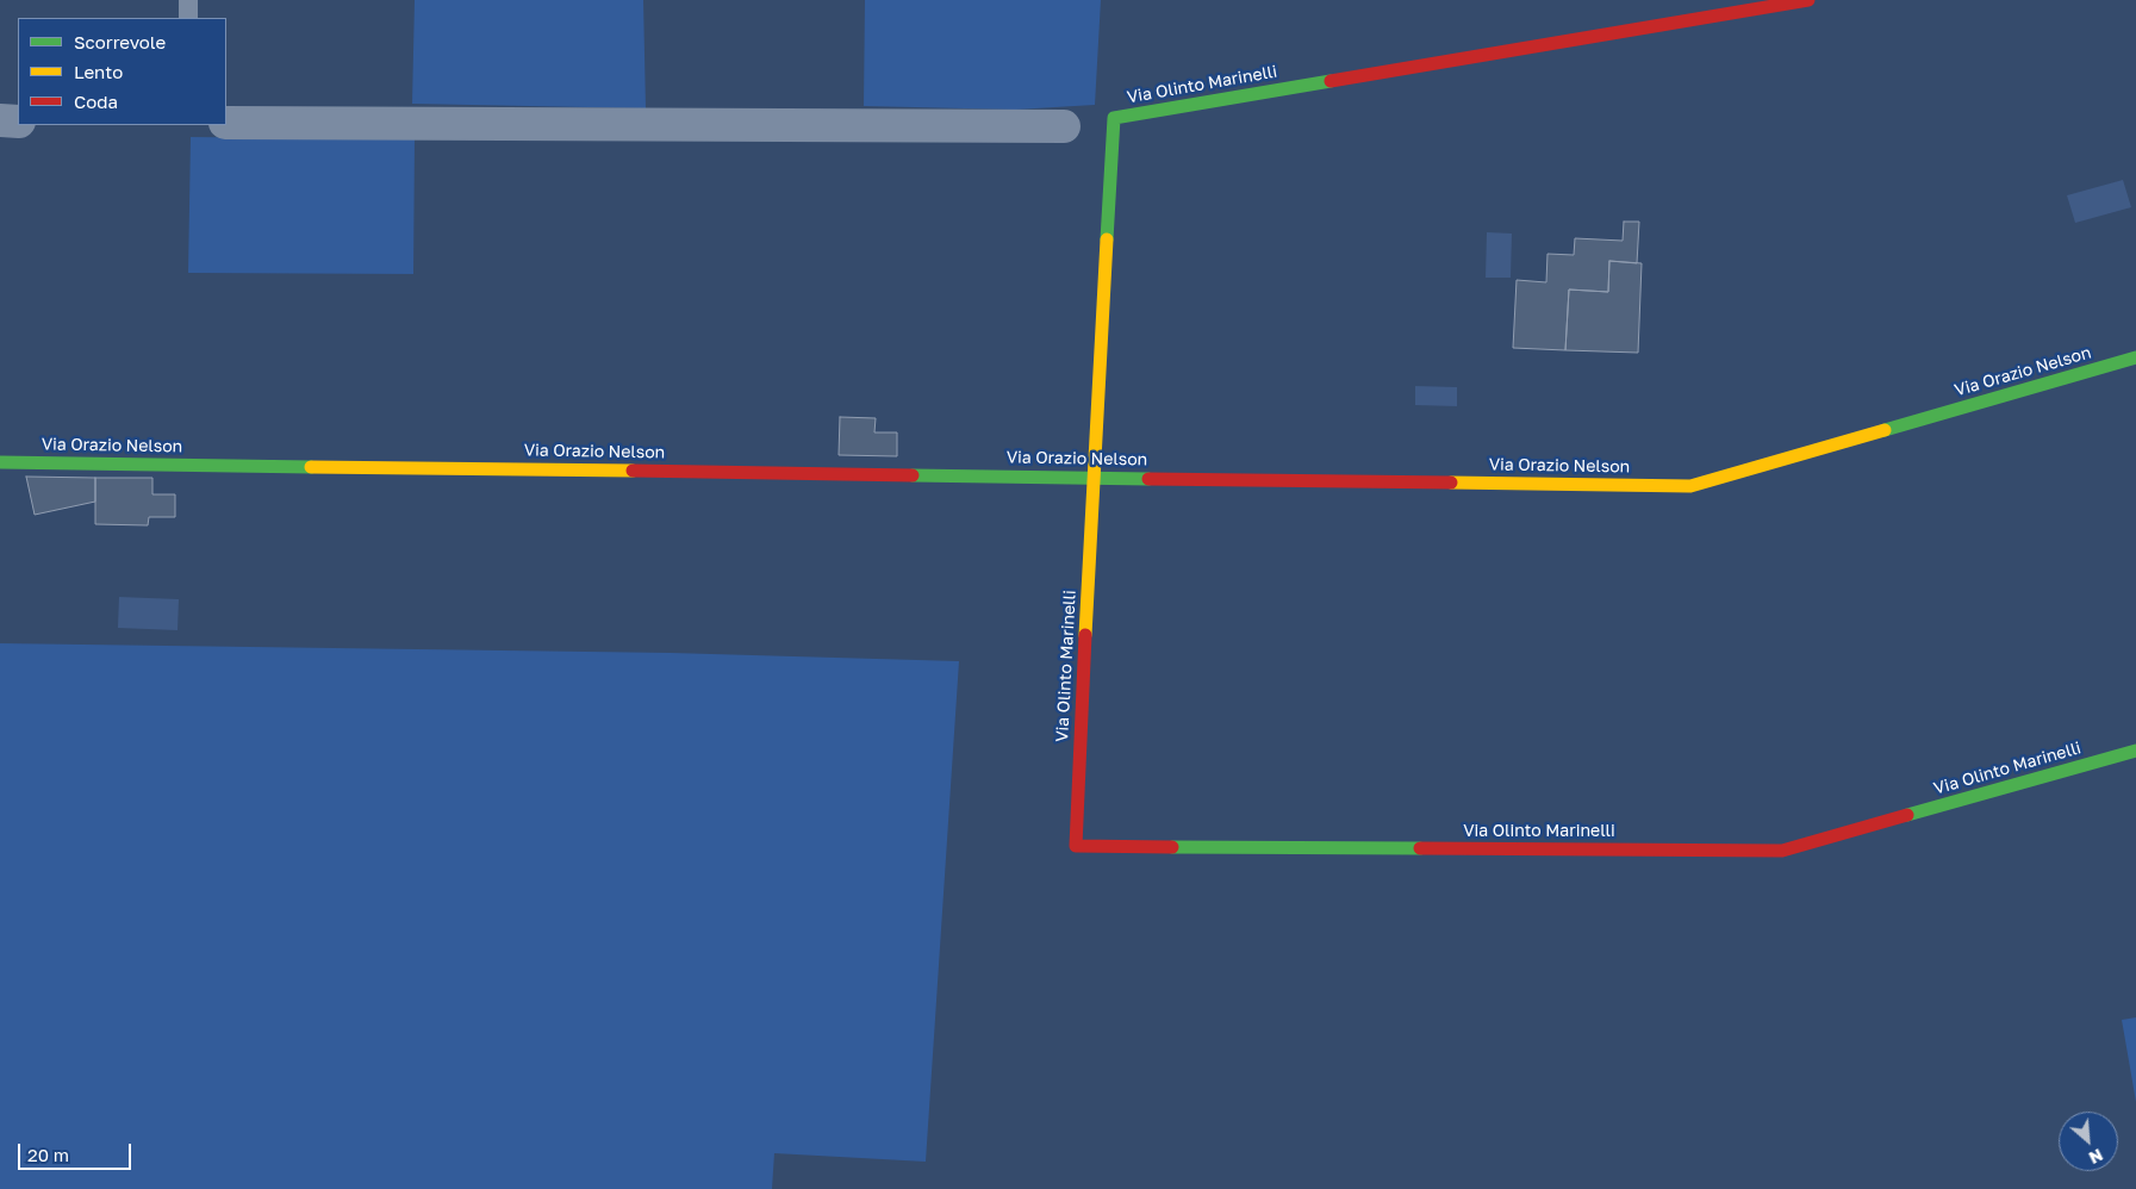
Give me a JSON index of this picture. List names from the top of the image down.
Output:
{
  "streets": {
    "street": ["Via Olinto Marinelli", "Via Orazio Nelson"]
  },
  "crossings": [
    ["Via Olinto Marinelli", "Via Orazio Nelson"]
  ],
  "legend": ["Scorrevole", "Lento", "Coda"],
  "scale_bar": "20 m",
  "north": "bottom right"
}
